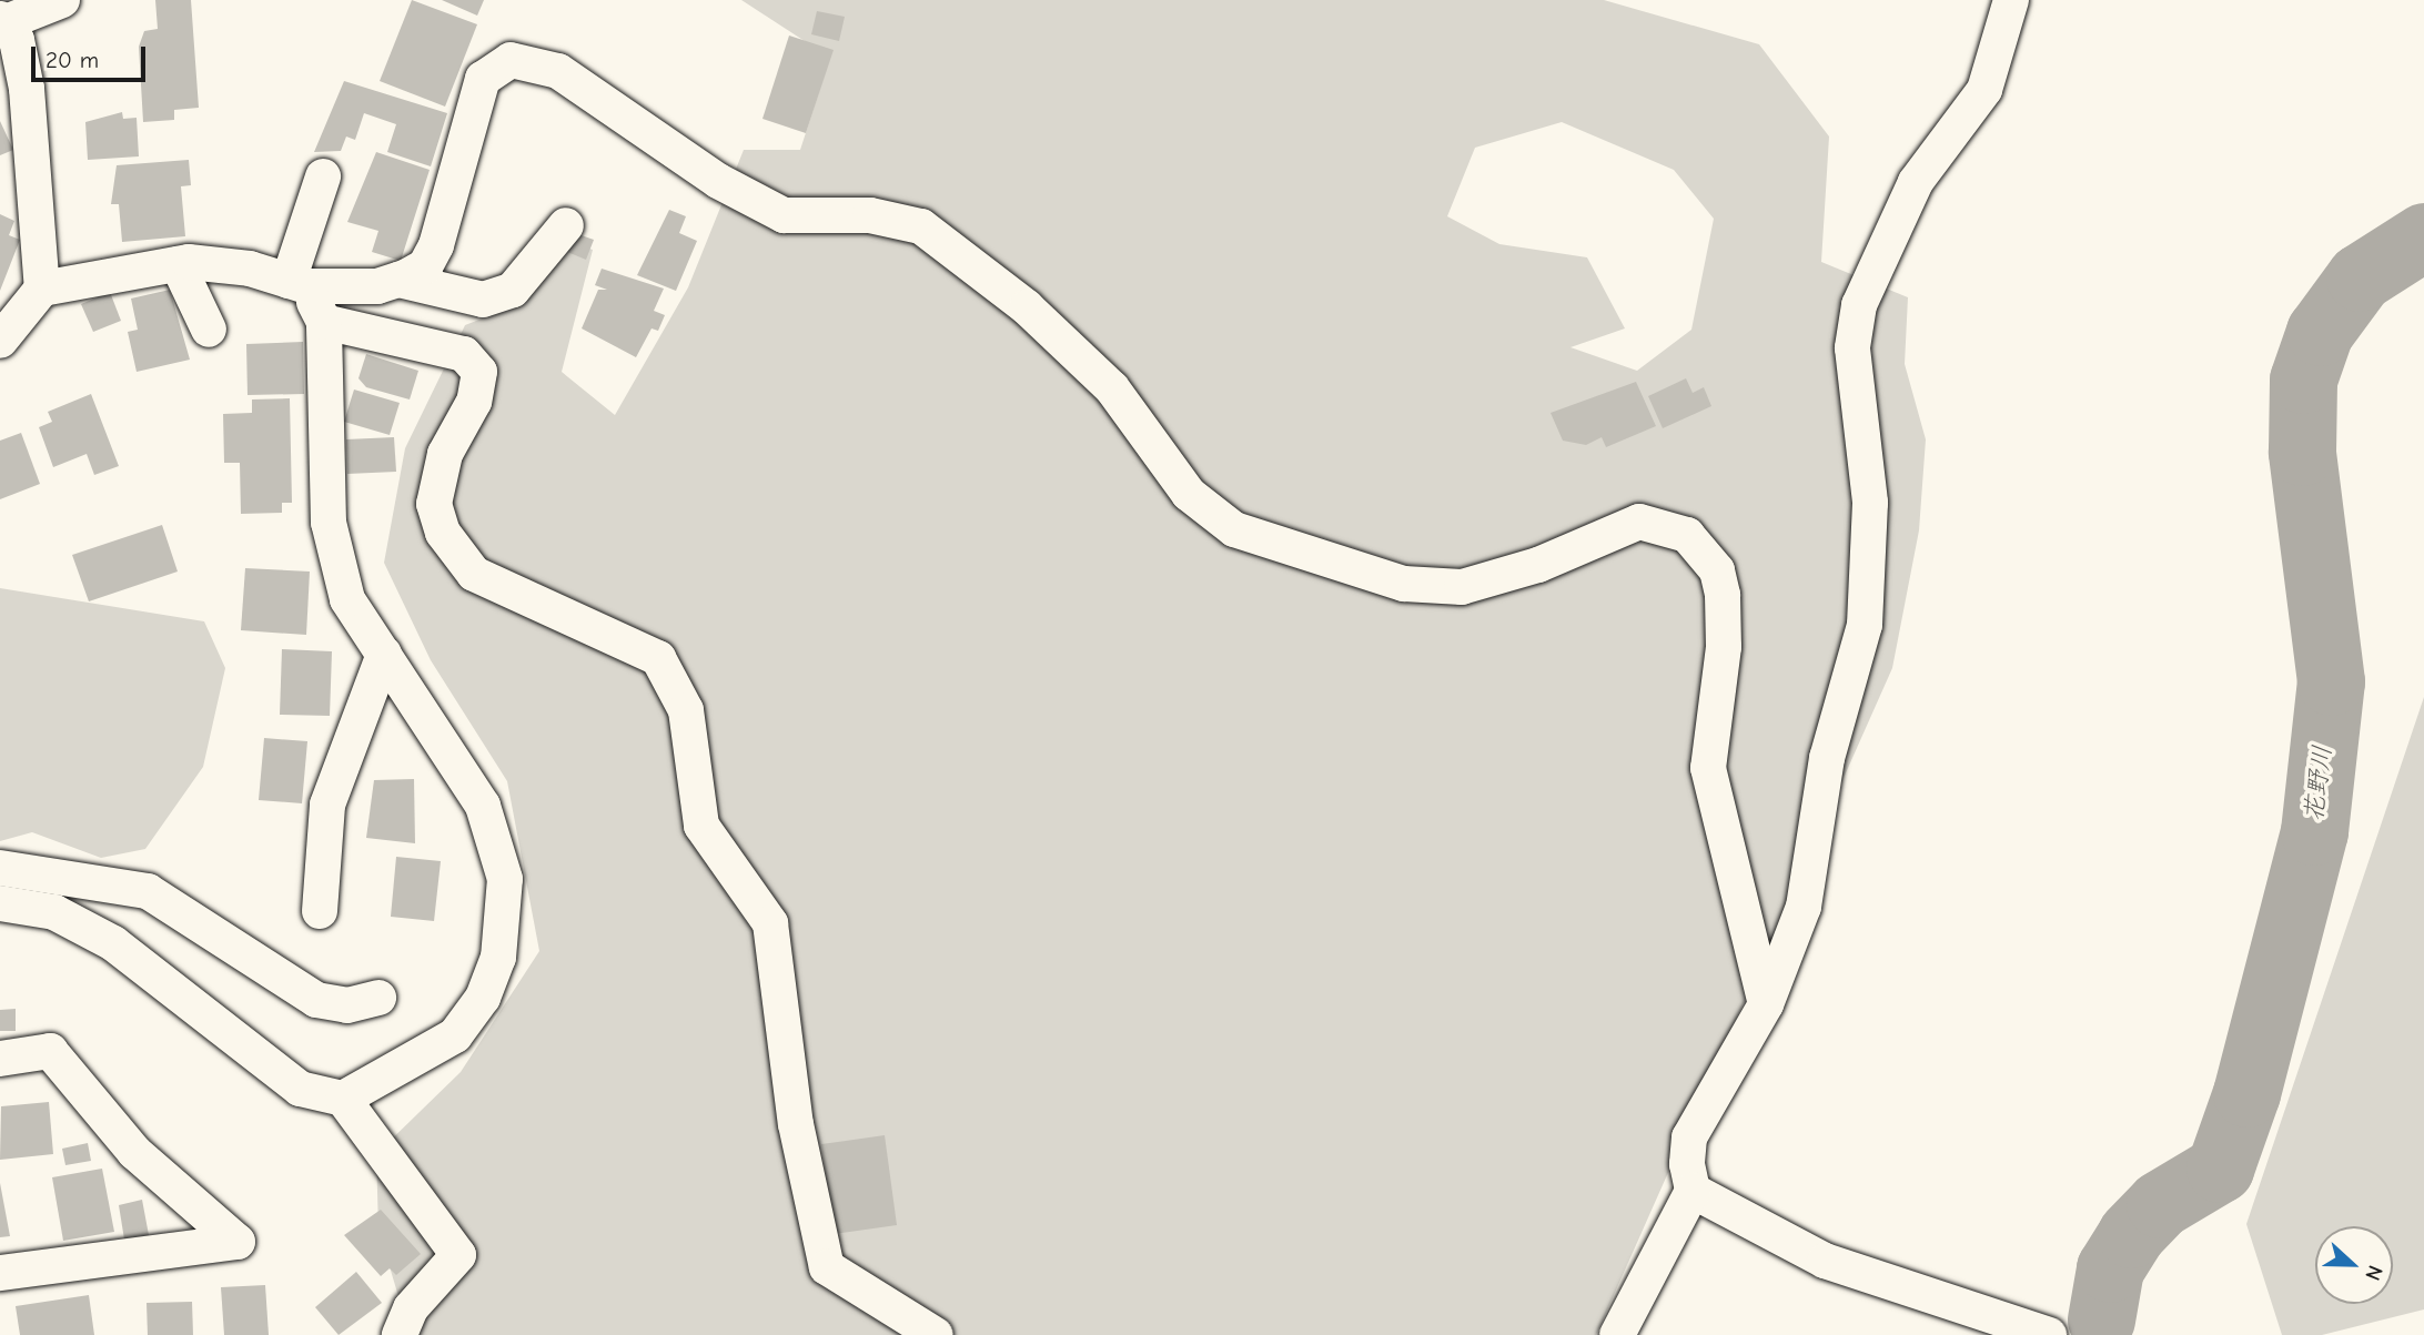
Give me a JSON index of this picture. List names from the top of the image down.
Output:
{
  "water": ["花野川"],
  "scale_bar": "20 m",
  "north": "right"
}
